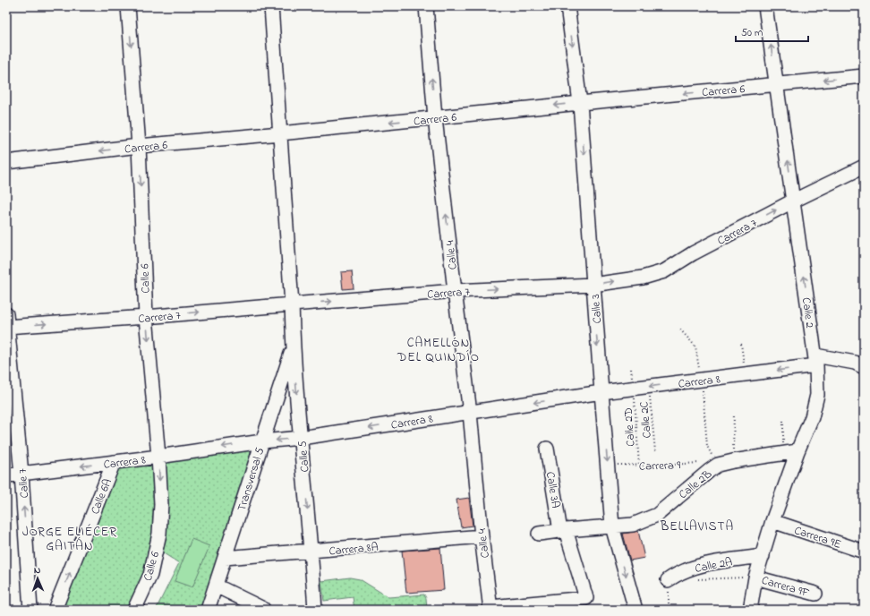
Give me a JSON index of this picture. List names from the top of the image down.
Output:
{
  "streets": {
    "street": [
      "Carrera 6",
      "Carrera 7",
      "Calle 4",
      "Calle 6",
      "Calle 3",
      "Calle 2",
      "Carrera 8",
      "Calle 5",
      "Transversal 5",
      "Calle 7",
      "Calle 2B",
      "Calle 3A",
      "Calle 6A",
      "Carrera 9E",
      "Carrera 8A",
      "Calle 2A",
      "Carrera 9F"
    ],
    "path": ["Calle 2C", "Calle 2D", "Carrera 9"]
  },
  "crossings": [
    ["Carrera 6", "Calle 4"],
    ["Carrera 6", "Calle 6"],
    ["Carrera 6", "Calle 3"],
    ["Carrera 6", "Calle 2"],
    ["Carrera 6", "Calle 5"],
    ["Carrera 7", "Calle 4"],
    ["Carrera 7", "Calle 6"],
    ["Carrera 7", "Calle 3"],
    ["Carrera 7", "Calle 2"],
    ["Carrera 7", "Calle 5"],
    ["Carrera 7", "Calle 7"],
    ["Calle 4", "Carrera 8"],
    ["Calle 4", "Calle 3A"],
    ["Calle 4", "Carrera 8A"],
    ["Calle 6", "Carrera 8"],
    ["Calle 3", "Carrera 8"],
    ["Calle 3", "Carrera 9"],
    ["Calle 3", "Calle 2B"],
    ["Calle 2", "Carrera 8"],
    ["Calle 2", "Carrera 9E"],
    ["Calle 2", "Calle 2A"],
    ["Calle 2", "Carrera 9F"],
    ["Carrera 8", "Calle 2C"],
    ["Carrera 8", "Calle 2D"],
    ["Carrera 8", "Calle 5"],
    ["Carrera 8", "Transversal 5"],
    ["Carrera 8", "Calle 7"],
    ["Carrera 8", "Calle 2B"],
    ["Carrera 8", "Calle 6A"],
    ["Calle 2D", "Carrera 9"],
    ["Calle 5", "Transversal 5"],
    ["Calle 5", "Carrera 8A"],
    ["Carrera 9", "Calle 2B"],
    ["Transversal 5", "Carrera 8A"]
  ],
  "one_way": [
    "Carrera 6",
    "Carrera 7",
    "Calle 4",
    "Calle 6",
    "Calle 3",
    "Calle 2",
    "Carrera 8",
    "Calle 7",
    "Calle 6A"
  ],
  "districts": ["CAMELLÓN DEL QUINDÍO", "BELLAVISTA", "JORGE ELIÉCER GAITÁN"],
  "scale_bar": "50 m",
  "north": "top"
}
